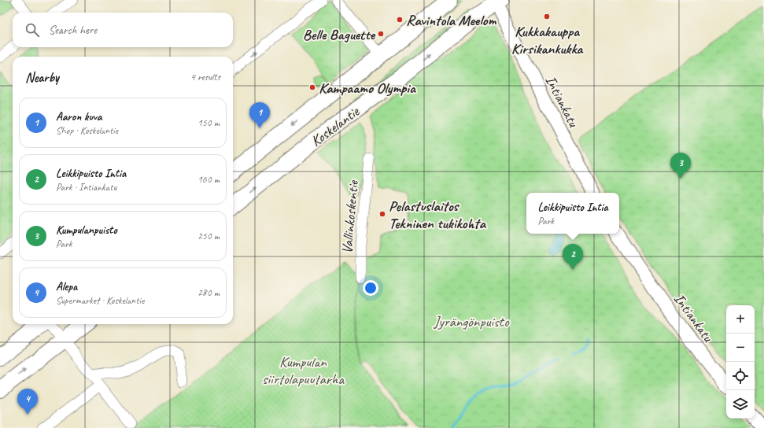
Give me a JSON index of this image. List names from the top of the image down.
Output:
{
  "streets": {
    "main road": ["Koskelantie"],
    "street": ["Intiankatu", "Vallinkoskentie"]
  },
  "crossings": [
    ["Intiankatu", "Koskelantie"]
  ],
  "parks": ["Jyrängönpuisto", "Kumpulan siirtolapuutarha"],
  "places": [
    "Kukkakauppa Kirsikankukka",
    "Ravintola Meelom",
    "Belle Baguette",
    "Kampaamo Olympia",
    "Pelastuslaitos Tekninen tukikohta"
  ],
  "page": {
    "search": "Search here",
    "heading": ["Nearby", "4 results"],
    "list": [
      {
        "mark": "1",
        "name": "Aaron kuva",
        "note": "Shop · Koskelantie",
        "value": "150 m"
      },
      {
        "mark": "2",
        "name": "Leikkipuisto Intia",
        "note": "Park · Intiankatu",
        "value": "160 m"
      },
      {
        "mark": "3",
        "name": "Kumpulanpuisto",
        "note": "Park",
        "value": "250 m"
      },
      {
        "mark": "4",
        "name": "Alepa",
        "note": "Supermarket · Koskelantie",
        "value": "280 m"
      }
    ],
    "pins": [
      "1",
      "3",
      "2",
      "4"
    ],
    "popup": ["Leikkipuisto Intia", "Park"],
    "map_buttons": ["+", "−"]
  }
}
